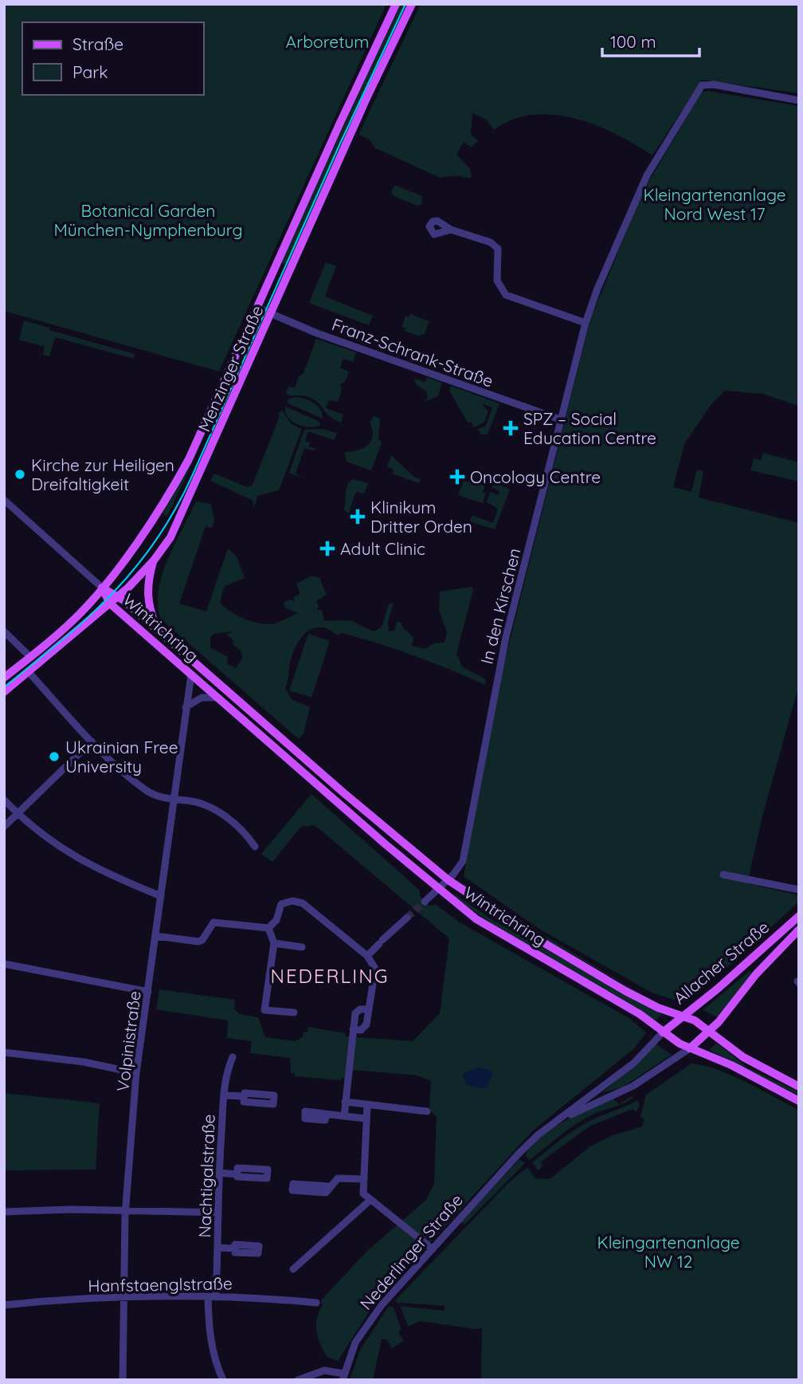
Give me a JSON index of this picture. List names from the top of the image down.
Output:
{
  "streets": {
    "main road": [
      "Menzinger Straße",
      "Wintrichring",
      "Allacher Straße",
      "Nederlinger Straße"
    ],
    "street": [
      "Franz-Schrank-Straße",
      "In den Kirschen",
      "Volpinistraße",
      "Nachtigalstraße",
      "Hanfstaenglstraße"
    ]
  },
  "crossings": [
    ["Franz-Schrank-Straße", "Menzinger Straße"],
    ["Franz-Schrank-Straße", "In den Kirschen"],
    ["Menzinger Straße", "Wintrichring"],
    ["In den Kirschen", "Wintrichring"],
    ["Wintrichring", "Allacher Straße"],
    ["Wintrichring", "Volpinistraße"],
    ["Wintrichring", "Nederlinger Straße"],
    ["Allacher Straße", "Nederlinger Straße"],
    ["Volpinistraße", "Hanfstaenglstraße"],
    ["Nachtigalstraße", "Hanfstaenglstraße"]
  ],
  "districts": ["NEDERLING"],
  "parks": [
    "Arboretum",
    "Kleingartenanlage Nord West 17",
    "Botanical Garden München-Nymphenburg",
    "Kleingartenanlage NW 12"
  ],
  "places": {
    "health": [
      "SPZ – Social Education Centre",
      "Oncology Centre",
      "Klinikum Dritter Orden",
      "Adult Clinic"
    ],
    "other": ["Kirche zur Heiligen Dreifaltigkeit", "Ukrainian Free University"]
  },
  "legend": ["Straße", "Park"],
  "scale_bar": "100 m"
}
